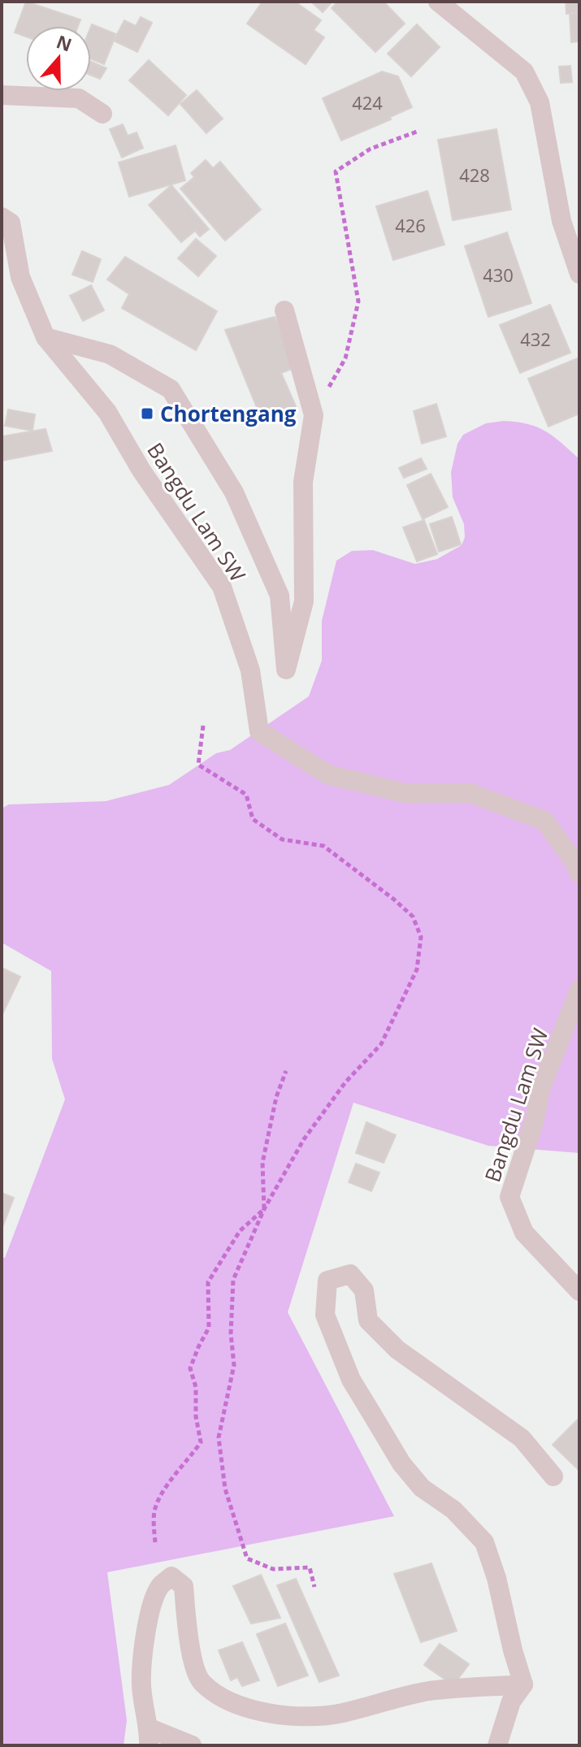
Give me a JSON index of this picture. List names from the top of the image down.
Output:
{
  "streets": {
    "street": ["Bangdu Lam SW"]
  },
  "places": {
    "transit": ["Chortengang"]
  },
  "house_numbers": [
    "424",
    "428",
    "426",
    "430",
    "432"
  ],
  "north": "top"
}
